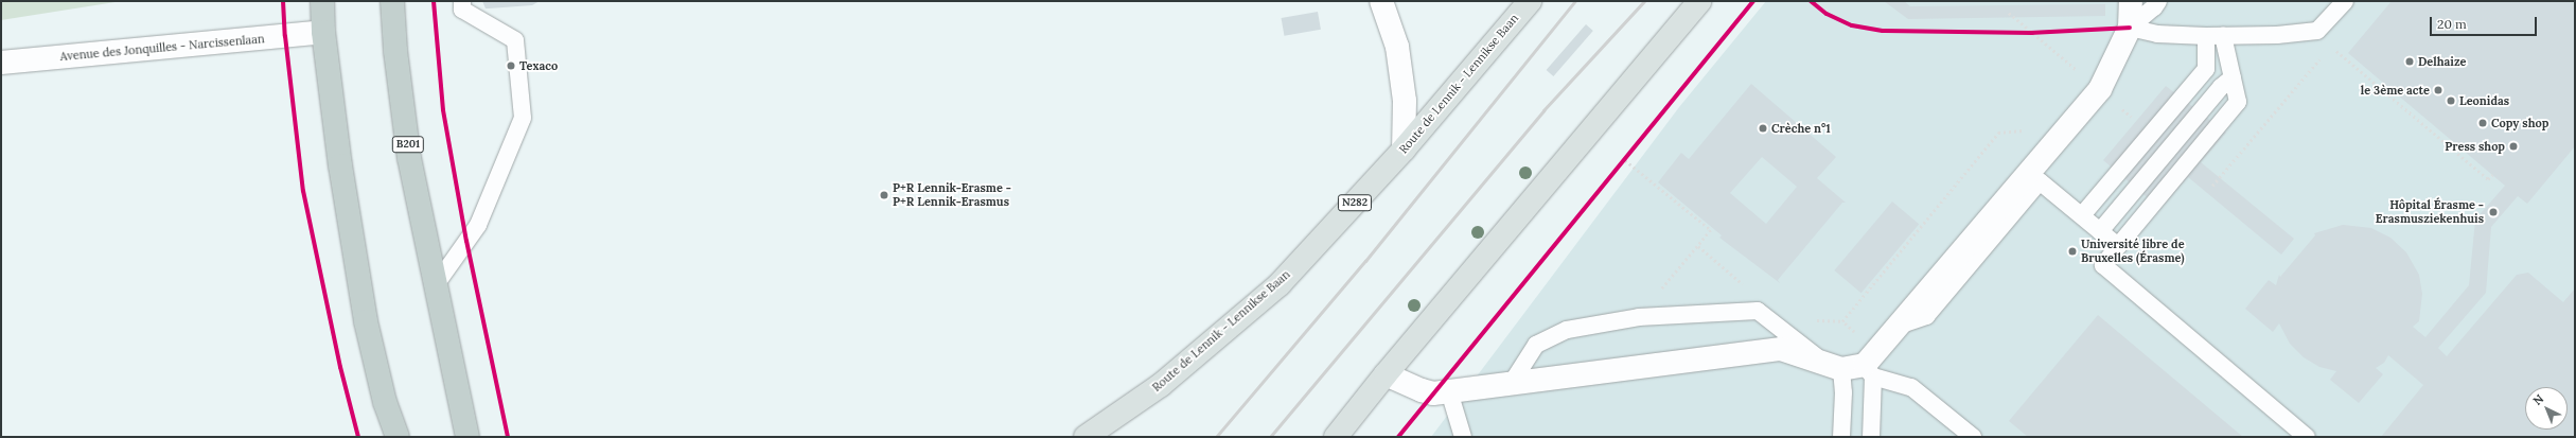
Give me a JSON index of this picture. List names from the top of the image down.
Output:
{
  "streets": {
    "highway": ["B201"],
    "main road": ["Route de Lennik - Lennikse Baan", "N282"],
    "street": ["Avenue des Jonquilles - Narcissenlaan"]
  },
  "places": [
    "Delhaize",
    "Texaco",
    "le 3ème acte",
    "Leonidas",
    "Copy shop",
    "Crèche n°1",
    "Press shop",
    "P+R Lennik-Erasme - P+R Lennik-Erasmus",
    "Hôpital Érasme - Erasmusziekenhuis",
    "Université libre de Bruxelles (Érasme)"
  ],
  "scale_bar": "20 m",
  "north": "top left"
}
